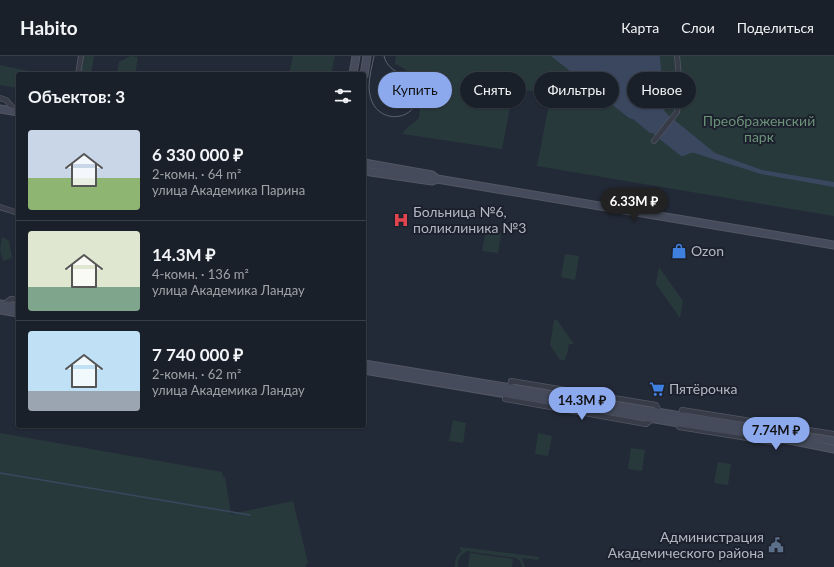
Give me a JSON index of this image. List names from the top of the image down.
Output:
{
  "parks": ["Преображенский парк"],
  "places": {
    "hospital": ["Больница №6, поликлиника №3"],
    "shop": ["Ozon"],
    "supermarket": ["Пятёрочка"],
    "public building": ["Администрация Академического района"]
  },
  "page": {
    "header": "Habito",
    "nav": ["Карта", "Слои", "Поделиться"],
    "chip": [
      "Купить",
      "Снять",
      "Фильтры",
      "Новое"
    ],
    "heading": "Объектов: 3",
    "list": [
      {
        "name": "6 330 000 ₽",
        "note": "2-комн. · 64 m² · улица Академика Парина"
      },
      {
        "name": "14.3M ₽",
        "note": "4-комн. · 136 m² · улица Академика Ландау"
      },
      {
        "name": "7 740 000 ₽",
        "note": "2-комн. · 62 m² · улица Академика Ландау"
      }
    ],
    "price": ["6.33M ₽", "14.3M ₽", "7.74M ₽"]
  }
}
